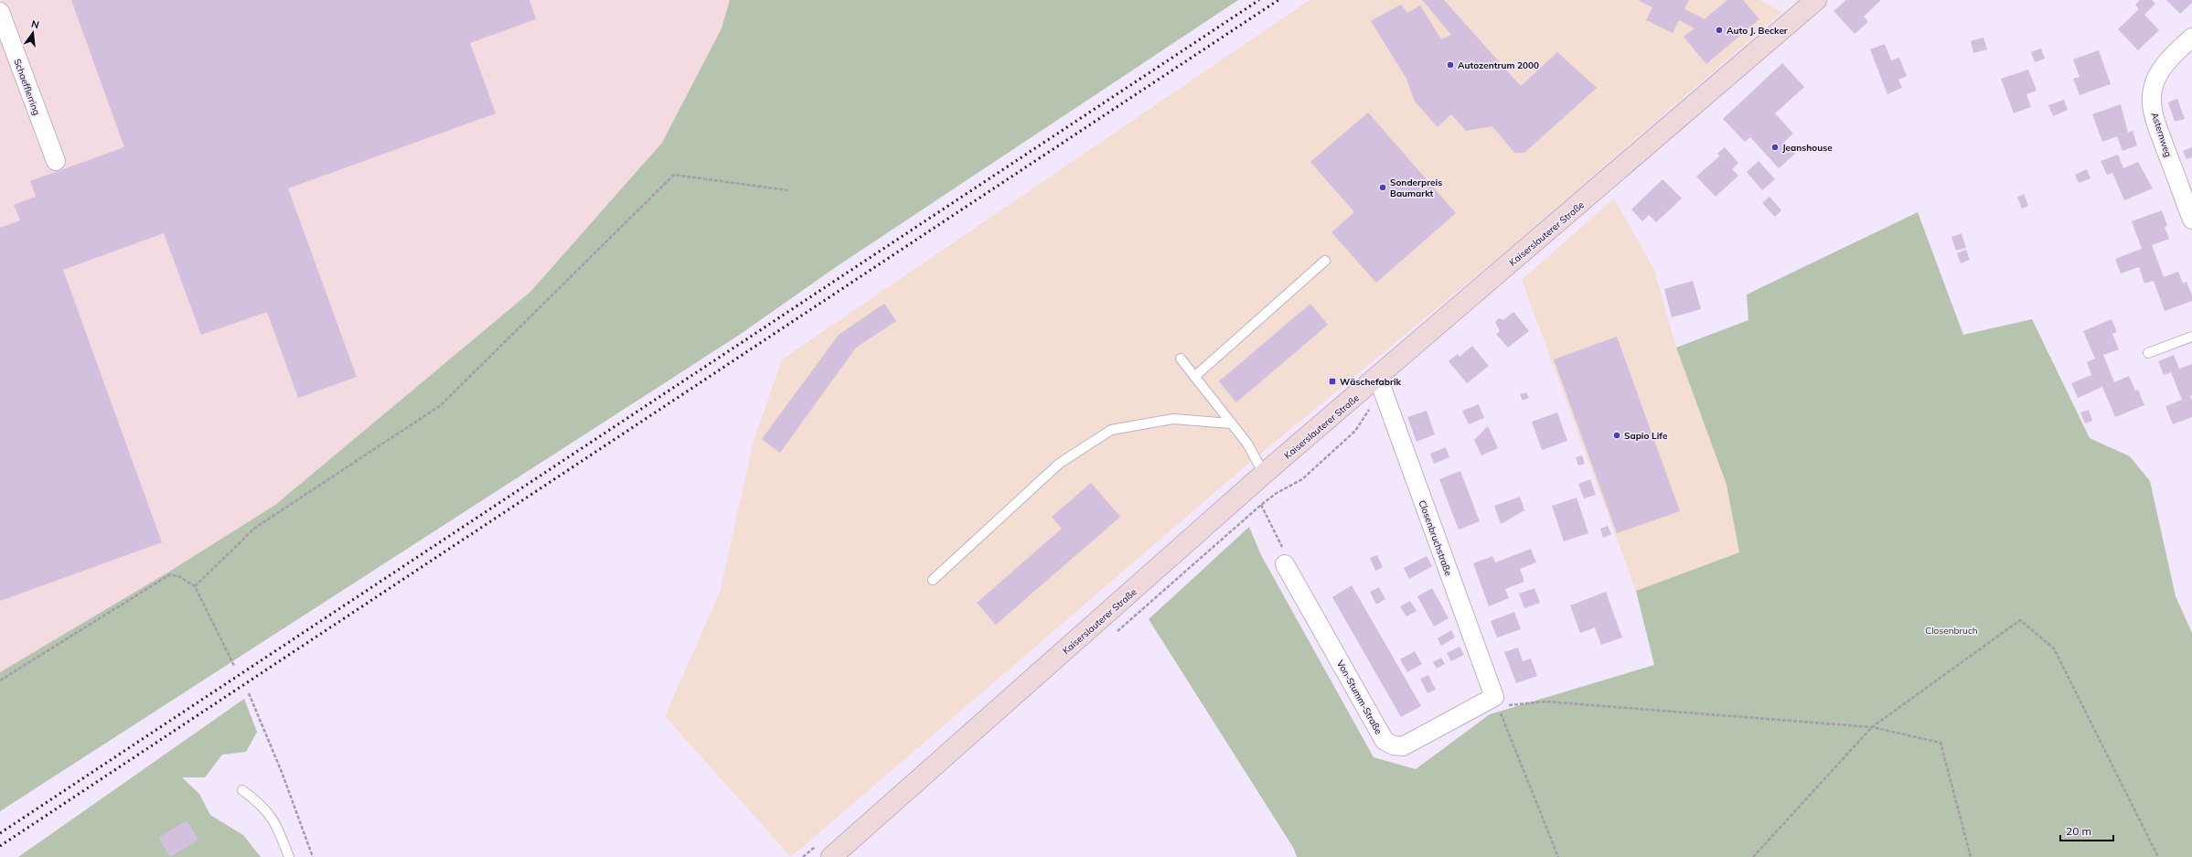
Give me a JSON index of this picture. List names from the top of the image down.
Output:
{
  "streets": {
    "main road": ["Kaiserslauterer Straße"],
    "street": [
      "Schaefflerring",
      "Asternweg",
      "Closenbruchstraße",
      "Von-Stumm-Straße"
    ]
  },
  "crossings": [
    ["Kaiserslauterer Straße", "Closenbruchstraße"],
    ["Closenbruchstraße", "Von-Stumm-Straße"]
  ],
  "parks": ["Closenbruch"],
  "places": {
    "other": [
      "Auto J. Becker",
      "Autozentrum 2000",
      "Jeanshouse",
      "Sonderpreis Baumarkt",
      "Sapio Life"
    ],
    "transit": ["Wäschefabrik"]
  },
  "scale_bar": "20 m",
  "north": "top"
}
